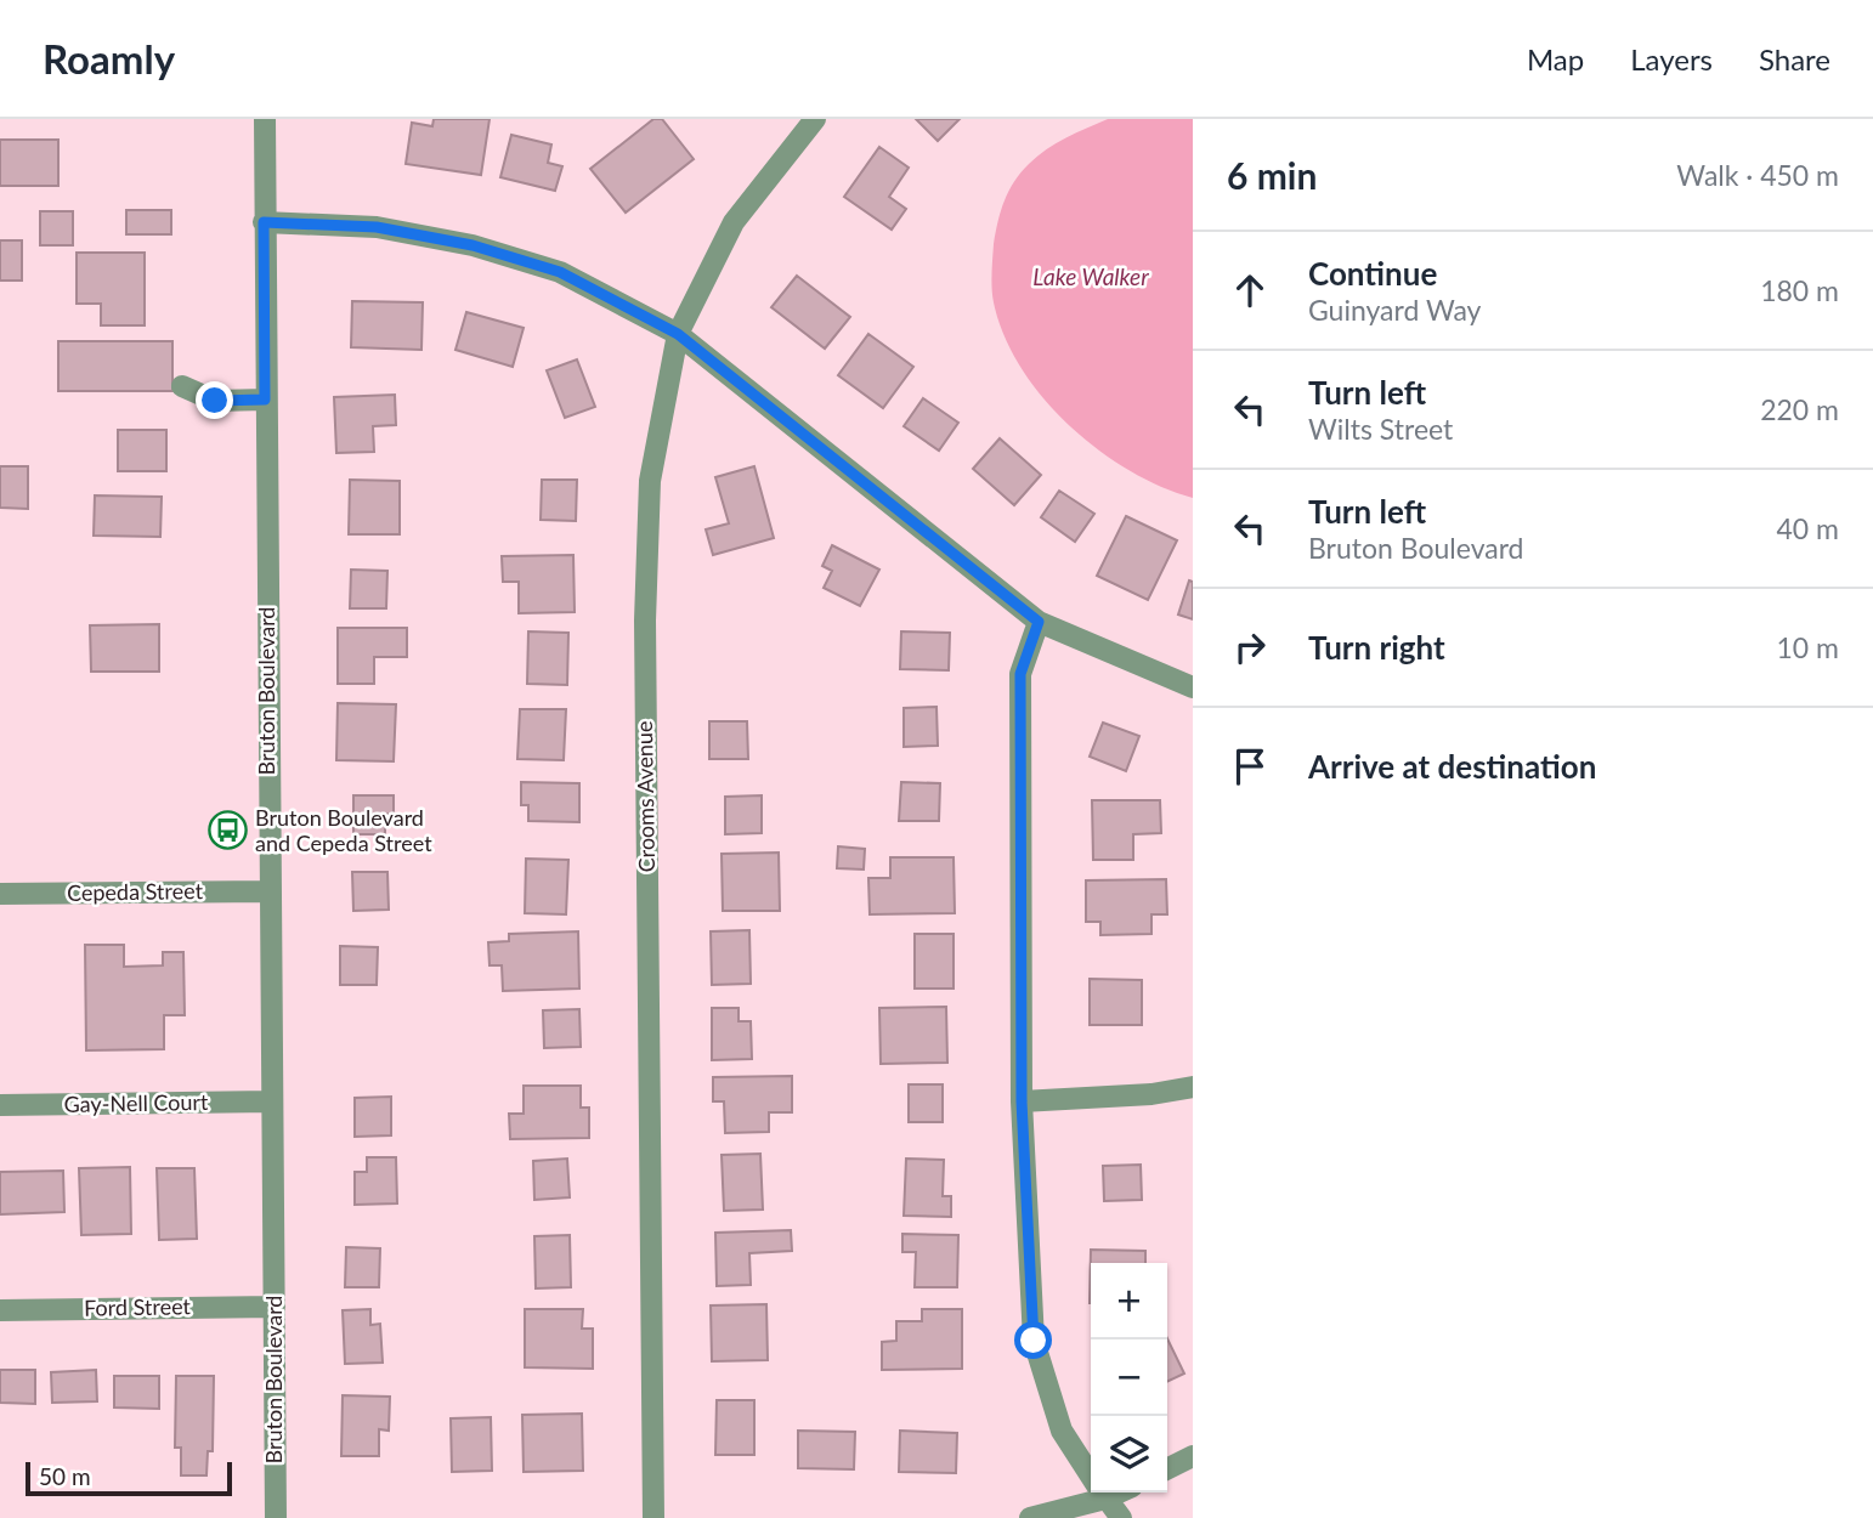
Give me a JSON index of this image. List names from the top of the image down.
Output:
{
  "streets": {
    "street": [
      "Bruton Boulevard",
      "Crooms Avenue",
      "Cepeda Street",
      "Gay-Nell Court",
      "Ford Street"
    ]
  },
  "crossings": [
    ["Bruton Boulevard", "Cepeda Street"],
    ["Bruton Boulevard", "Gay-Nell Court"],
    ["Bruton Boulevard", "Ford Street"]
  ],
  "water": ["Lake Walker"],
  "places": {
    "bus stop": ["Bruton Boulevard and Cepeda Street"]
  },
  "scale_bar": "50 m",
  "page": {
    "header": "Roamly",
    "nav": ["Map", "Layers", "Share"],
    "heading": ["6 min", "Walk · 450 m"],
    "list": [
      ["Continue", "Guinyard Way", "180 m"],
      ["Turn left", "Wilts Street", "220 m"],
      ["Turn left", "Bruton Boulevard", "40 m"],
      ["Turn right", "10 m"],
      "Arrive at destination"
    ],
    "map_buttons": ["+", "−"],
    "scale": "50 m"
  }
}
